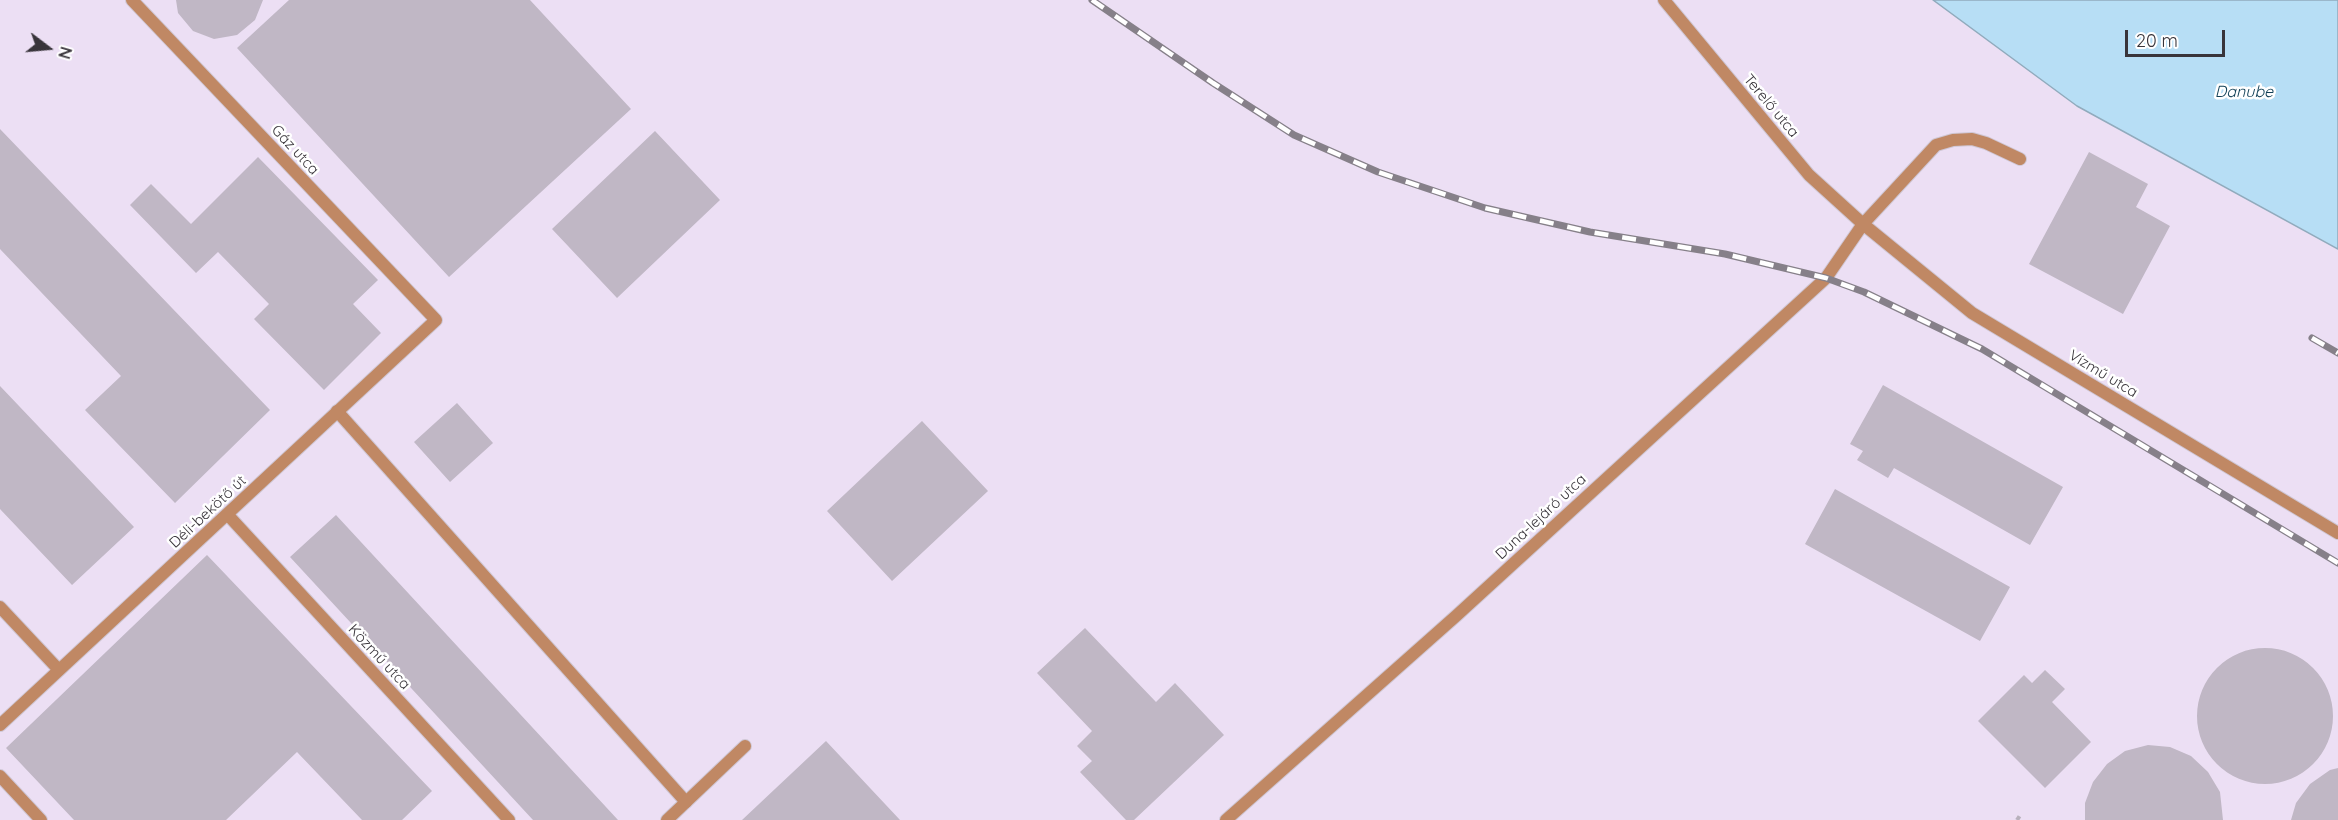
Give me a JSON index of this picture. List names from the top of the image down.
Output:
{
  "streets": {
    "street": [
      "Terelő utca",
      "Gáz utca",
      "Vízmű utca",
      "Déli-bekötő út",
      "Duna-lejáró utca",
      "Közmű utca"
    ]
  },
  "crossings": [
    ["Terelő utca", "Vízmű utca"],
    ["Terelő utca", "Duna-lejáró utca"],
    ["Gáz utca", "Déli-bekötő út"],
    ["Vízmű utca", "Duna-lejáró utca"],
    ["Déli-bekötő út", "Közmű utca"]
  ],
  "water": ["Danube"],
  "scale_bar": "20 m",
  "north": "right"
}
